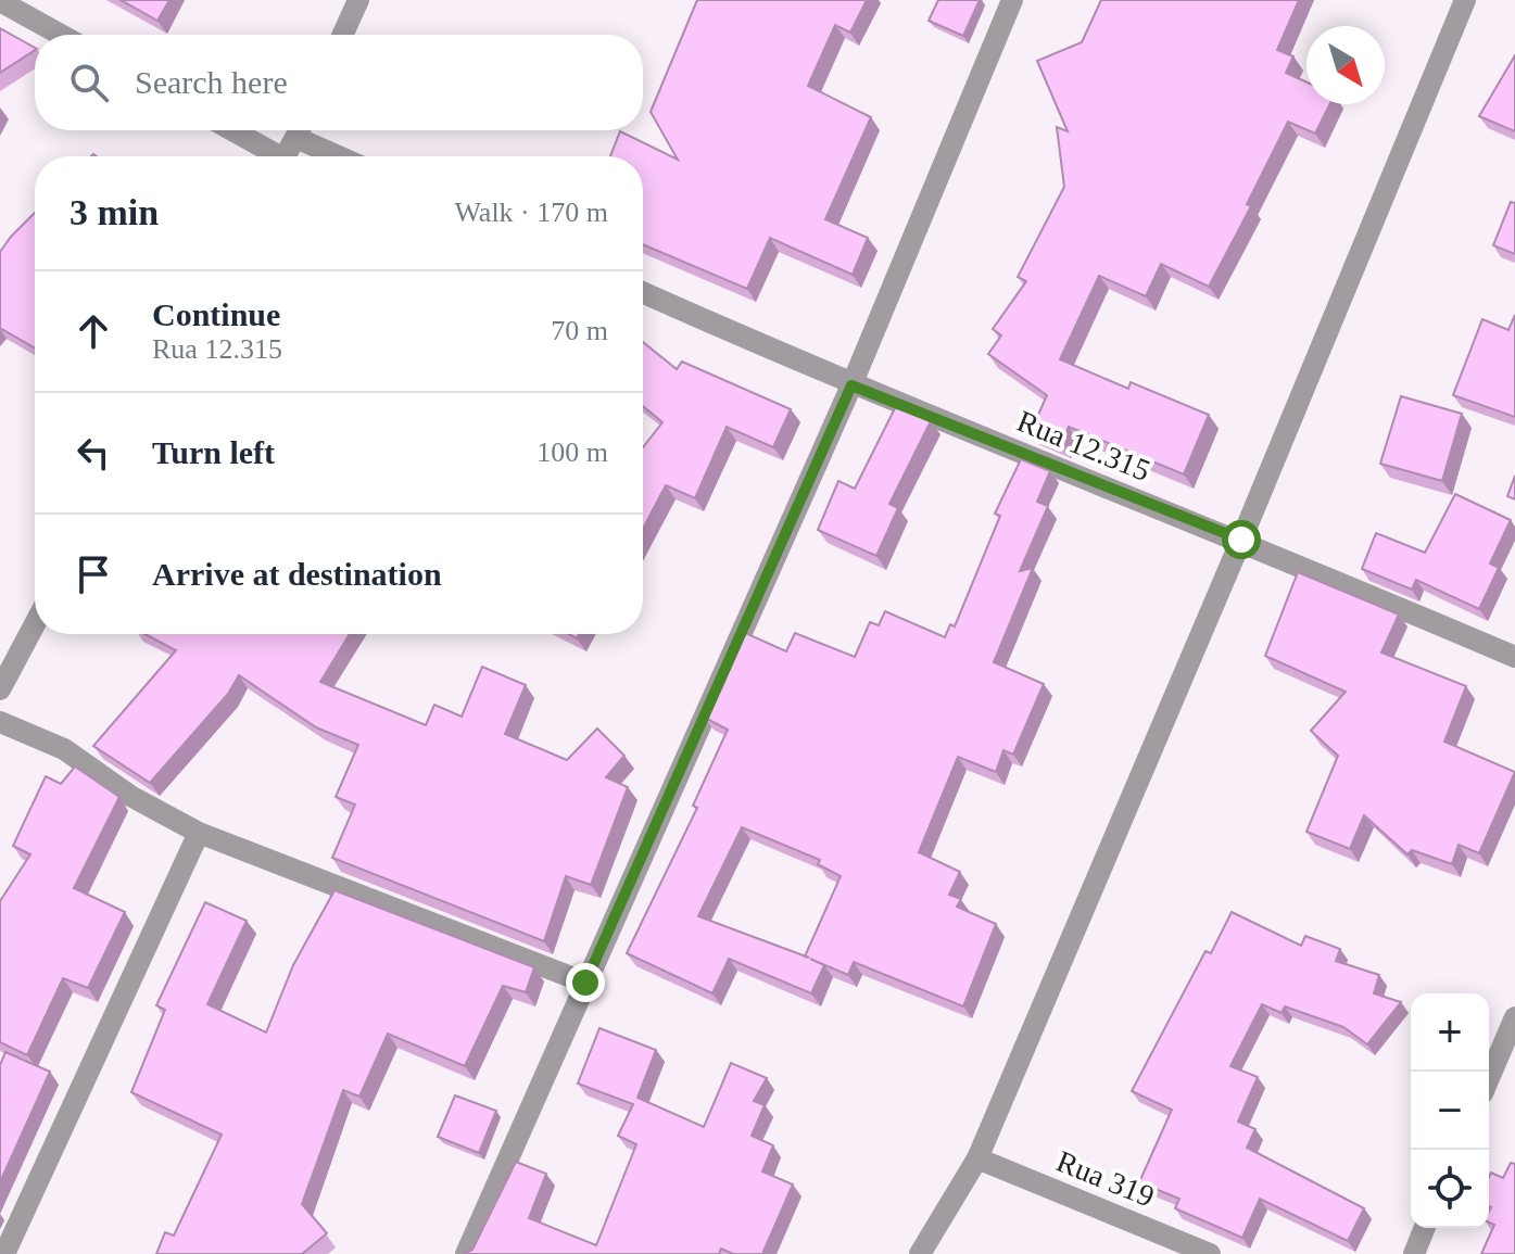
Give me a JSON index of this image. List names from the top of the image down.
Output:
{
  "streets": {
    "street": ["Rua 12.315", "Rua 319"]
  },
  "north": "bottom right",
  "page": {
    "search": "Search here",
    "heading": ["3 min", "Walk · 170 m"],
    "list": [
      ["Continue", "Rua 12.315", "70 m"],
      ["Turn left", "100 m"],
      "Arrive at destination"
    ],
    "map_buttons": ["+", "−"]
  }
}
